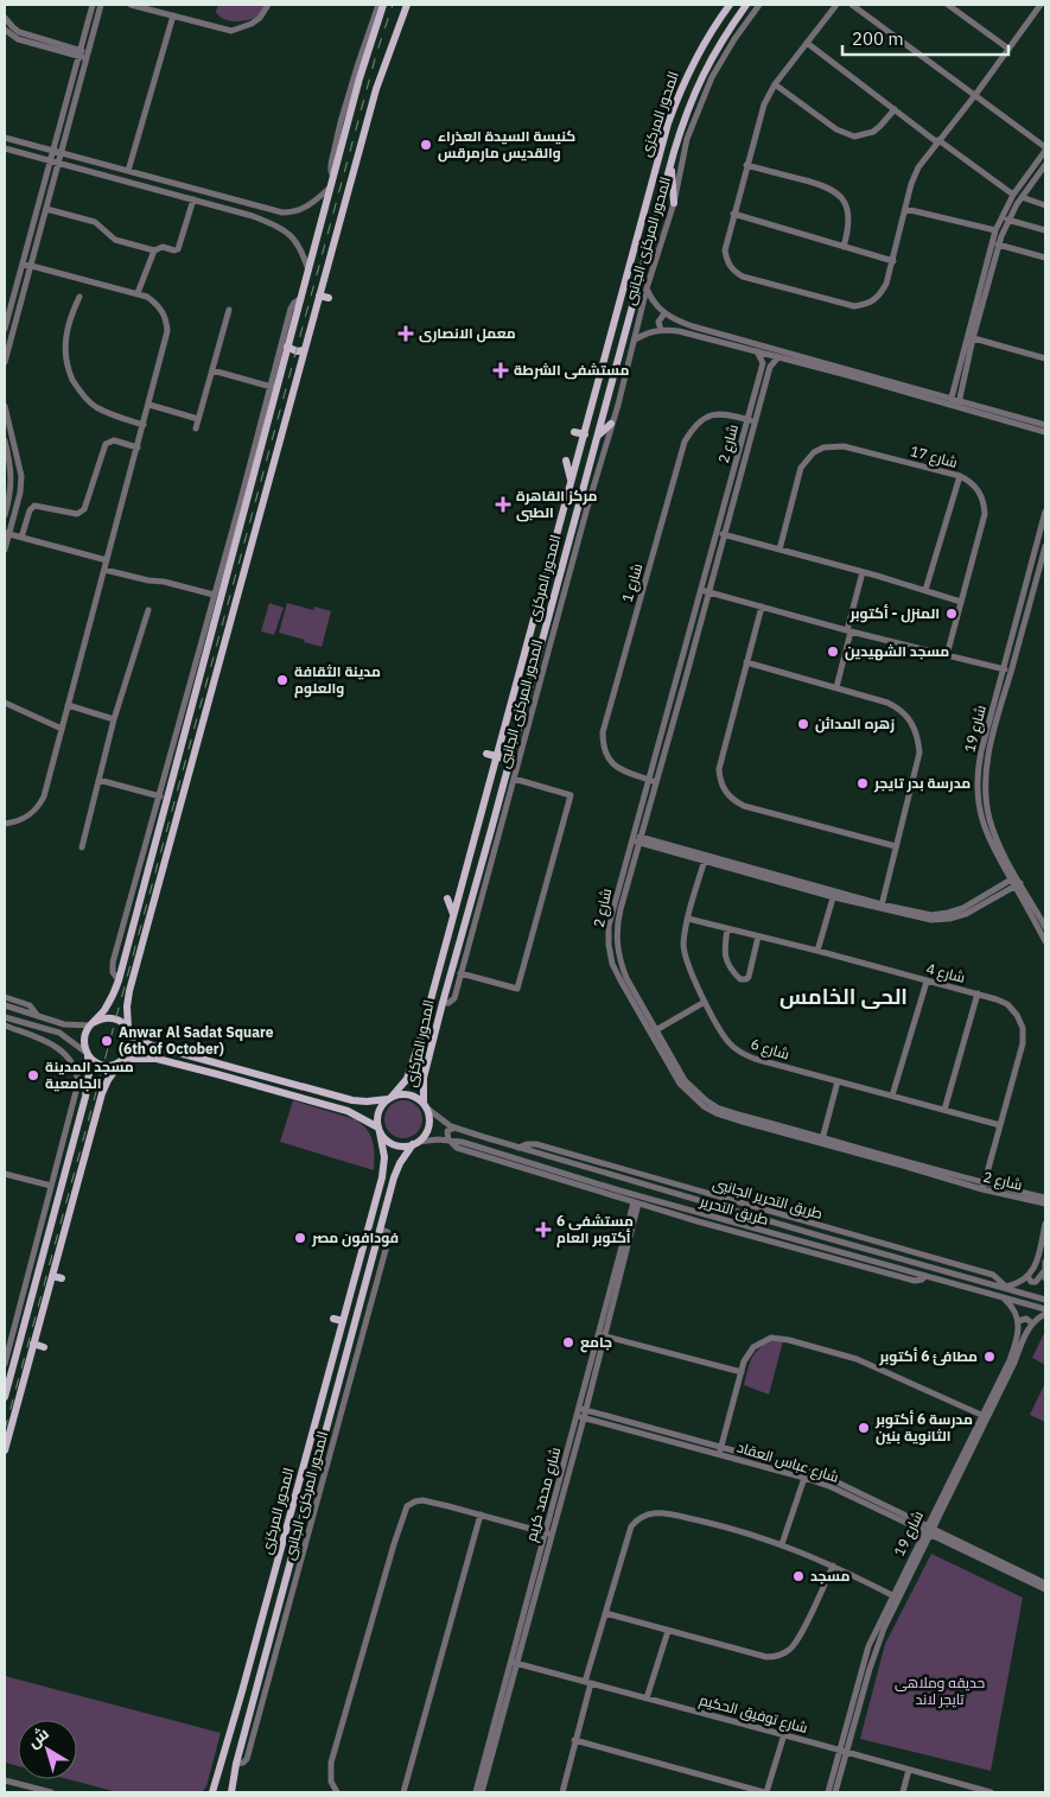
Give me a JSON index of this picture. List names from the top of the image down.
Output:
{
  "streets": {
    "main road": ["المحور المركزى"],
    "street": [
      "المحور المركزى الجانبى",
      "شارع 2",
      "شارع 17",
      "شارع 1",
      "شارع 19",
      "شارع 4",
      "شارع 6",
      "طريق التحرير الجانبى",
      "طريق التحرير",
      "شارع عباس العقاد",
      "شارع محمد كريم",
      "شارع توفيق الحكيم"
    ]
  },
  "crossings": [
    ["المحور المركزى", "المحور المركزى الجانبى"],
    ["المحور المركزى", "طريق التحرير"],
    ["شارع 2", "شارع 1"],
    ["شارع 2", "شارع 4"],
    ["شارع 19", "شارع عباس العقاد"],
    ["شارع 19", "شارع توفيق الحكيم"],
    ["شارع 4", "شارع 6"],
    ["طريق التحرير الجانبى", "طريق التحرير"],
    ["شارع عباس العقاد", "شارع محمد كريم"],
    ["شارع محمد كريم", "شارع توفيق الحكيم"]
  ],
  "districts": ["الحى الخامس"],
  "parks": ["حديقه وملاهى تايجر لاند"],
  "places": {
    "other": [
      "كنيسة السيدة العذراء والقديس مارمرقس",
      "المنزل - أكتوبر",
      "مسجد الشهيدين",
      "مدينة الثقافة والعلوم",
      "زهره المدائن",
      "مدرسة بدر تايجر",
      "Anwar Al Sadat Square (6th of October)",
      "مسجد المدينة الجامعية",
      "فودافون مصر",
      "جامع",
      "مطافئ 6 أكتوبر",
      "مدرسة 6 أكتوبر الثانوية بنين",
      "مسجد"
    ],
    "health": [
      "معمل الانصارى",
      "مستشفى الشرطة",
      "مركز القاهرة الطبى",
      "مستشفى 6 أكتوبر العام"
    ]
  },
  "scale_bar": "200 m",
  "north": "top left"
}
